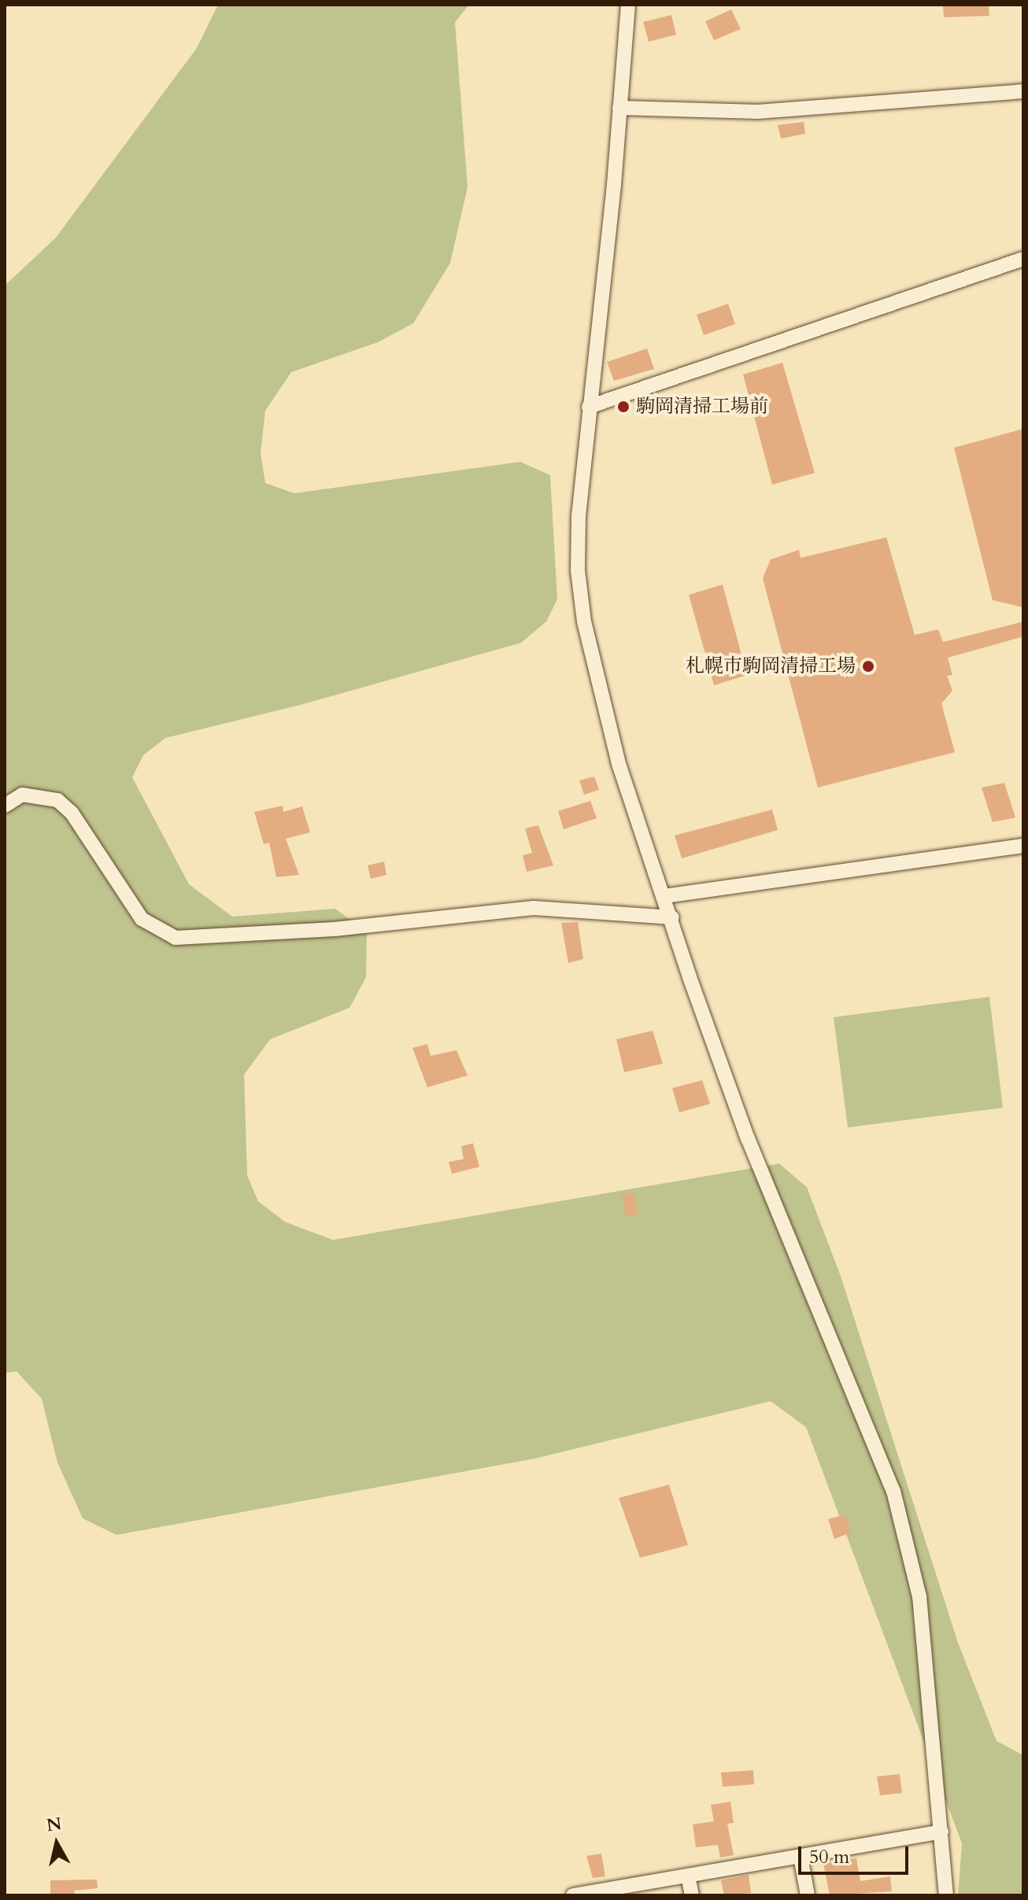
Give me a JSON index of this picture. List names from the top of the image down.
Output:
{
  "places": ["駒岡清掃工場前", "札幌市駒岡清掃工場"],
  "scale_bar": "50 m",
  "north": "top"
}
